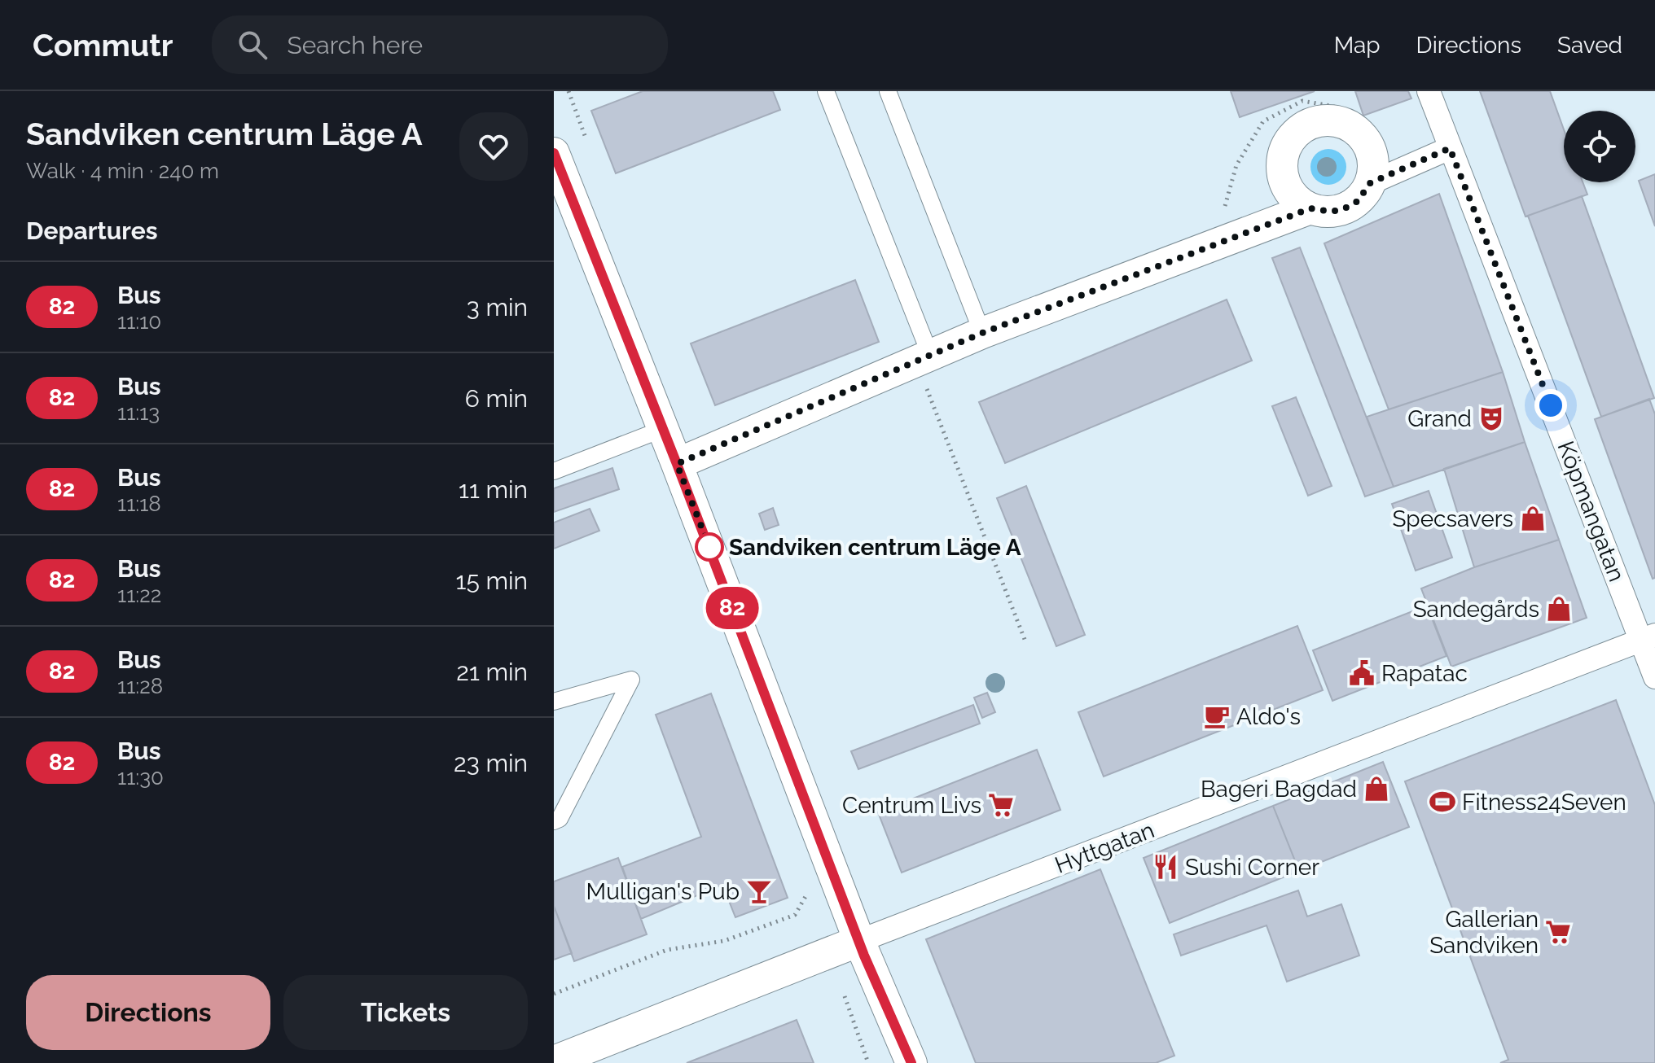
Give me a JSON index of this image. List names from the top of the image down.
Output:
{
  "streets": {
    "street": ["Köpmangatan", "Hyttgatan"]
  },
  "crossings": [
    ["Köpmangatan", "Hyttgatan"]
  ],
  "places": {
    "theatre": ["Grand"],
    "shop": ["Specsavers", "Sandegårds", "Bageri Bagdad"],
    "other": ["Sandviken centrum Läge A"],
    "public building": ["Rapatac"],
    "cafe": ["Aldo's"],
    "sports": ["Fitness24Seven"],
    "supermarket": ["Centrum Livs", "Gallerian Sandviken"],
    "restaurant": ["Sushi Corner"],
    "bar": ["Mulligan's Pub"]
  },
  "lines": ["bus line 82"],
  "page": {
    "header": "Commutr",
    "search": "Search here",
    "nav": ["Map", "Directions", "Saved"],
    "heading": [
      ["Sandviken centrum Läge A", "Walk · 4 min · 240 m"],
      "Departures"
    ],
    "on_map": "82",
    "list": [
      {
        "mark": "82",
        "name": "Bus",
        "note": "11:10",
        "value": "3 min"
      },
      {
        "mark": "82",
        "name": "Bus",
        "note": "11:13",
        "value": "6 min"
      },
      {
        "mark": "82",
        "name": "Bus",
        "note": "11:18",
        "value": "11 min"
      },
      {
        "mark": "82",
        "name": "Bus",
        "note": "11:22",
        "value": "15 min"
      },
      {
        "mark": "82",
        "name": "Bus",
        "note": "11:28",
        "value": "21 min"
      },
      {
        "mark": "82",
        "name": "Bus",
        "note": "11:30",
        "value": "23 min"
      }
    ],
    "buttons": ["Directions", "Tickets"]
  }
}
